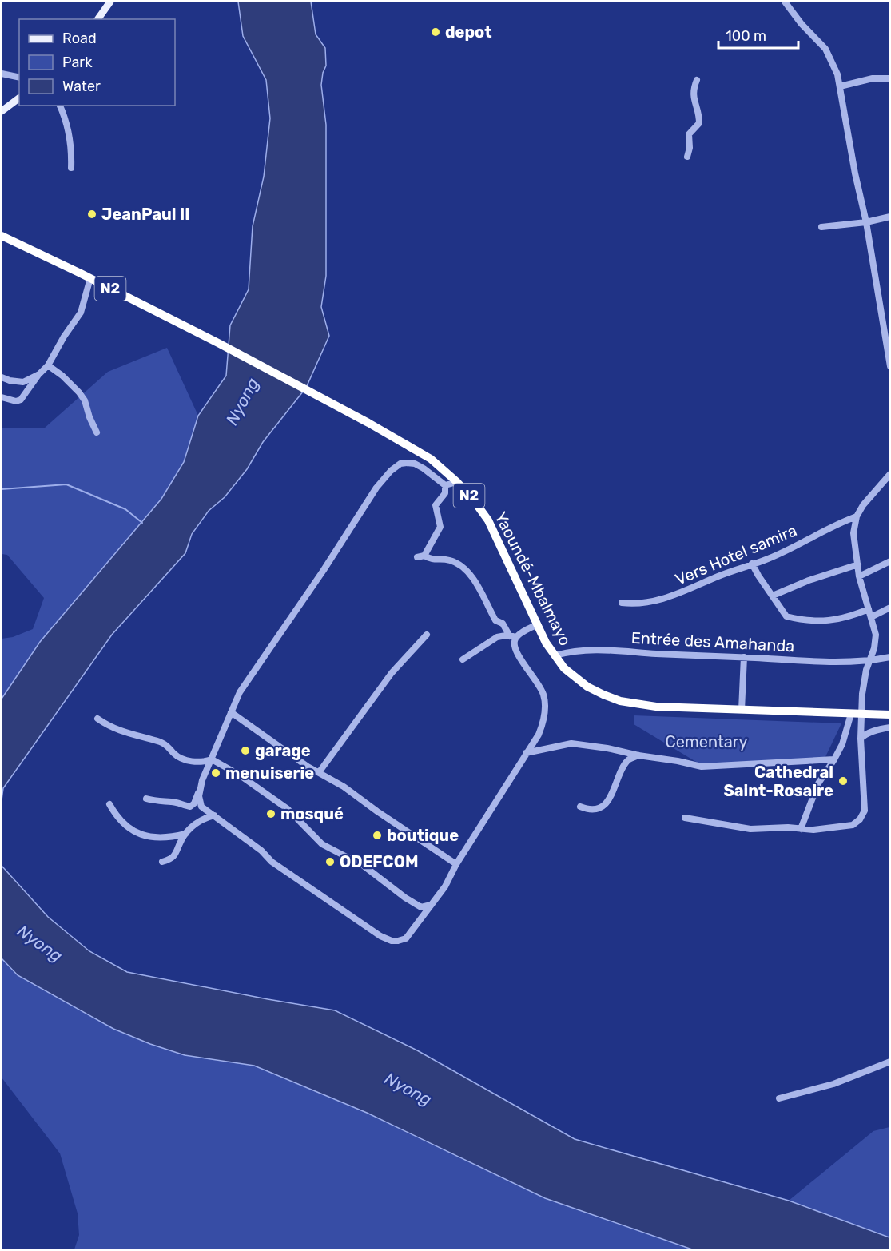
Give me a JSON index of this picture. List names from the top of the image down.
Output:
{
  "streets": {
    "highway": ["N2", "Yaoundé-Mbalmayo"],
    "street": ["Vers Hotel samira", "Entrée des Amahanda"]
  },
  "crossings": [
    ["N2", "Yaoundé-Mbalmayo"],
    ["Yaoundé-Mbalmayo", "Entrée des Amahanda"]
  ],
  "water": ["Nyong"],
  "parks": ["Cementary"],
  "places": [
    "depot",
    "JeanPaul II",
    "garage",
    "menuiserie",
    "Cathedral Saint-Rosaire",
    "mosqué",
    "boutique",
    "ODEFCOM"
  ],
  "legend": ["Road", "Park", "Water"],
  "scale_bar": "100 m"
}
